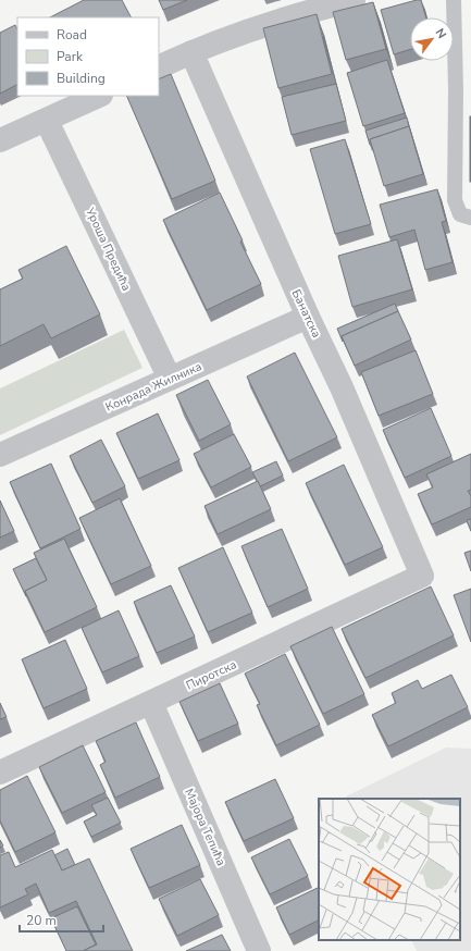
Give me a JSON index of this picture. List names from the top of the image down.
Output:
{
  "streets": {
    "street": [
      "Уроша Предића",
      "Банатска",
      "Конрада Жилника",
      "Пиротска",
      "Мајора Тепића"
    ]
  },
  "crossings": [
    ["Уроша Предића", "Конрада Жилника"],
    ["Банатска", "Конрада Жилника"],
    ["Банатска", "Пиротска"],
    ["Пиротска", "Мајора Тепића"]
  ],
  "legend": ["Road", "Park", "Building"],
  "scale_bar": "20 m",
  "north": "top right"
}
